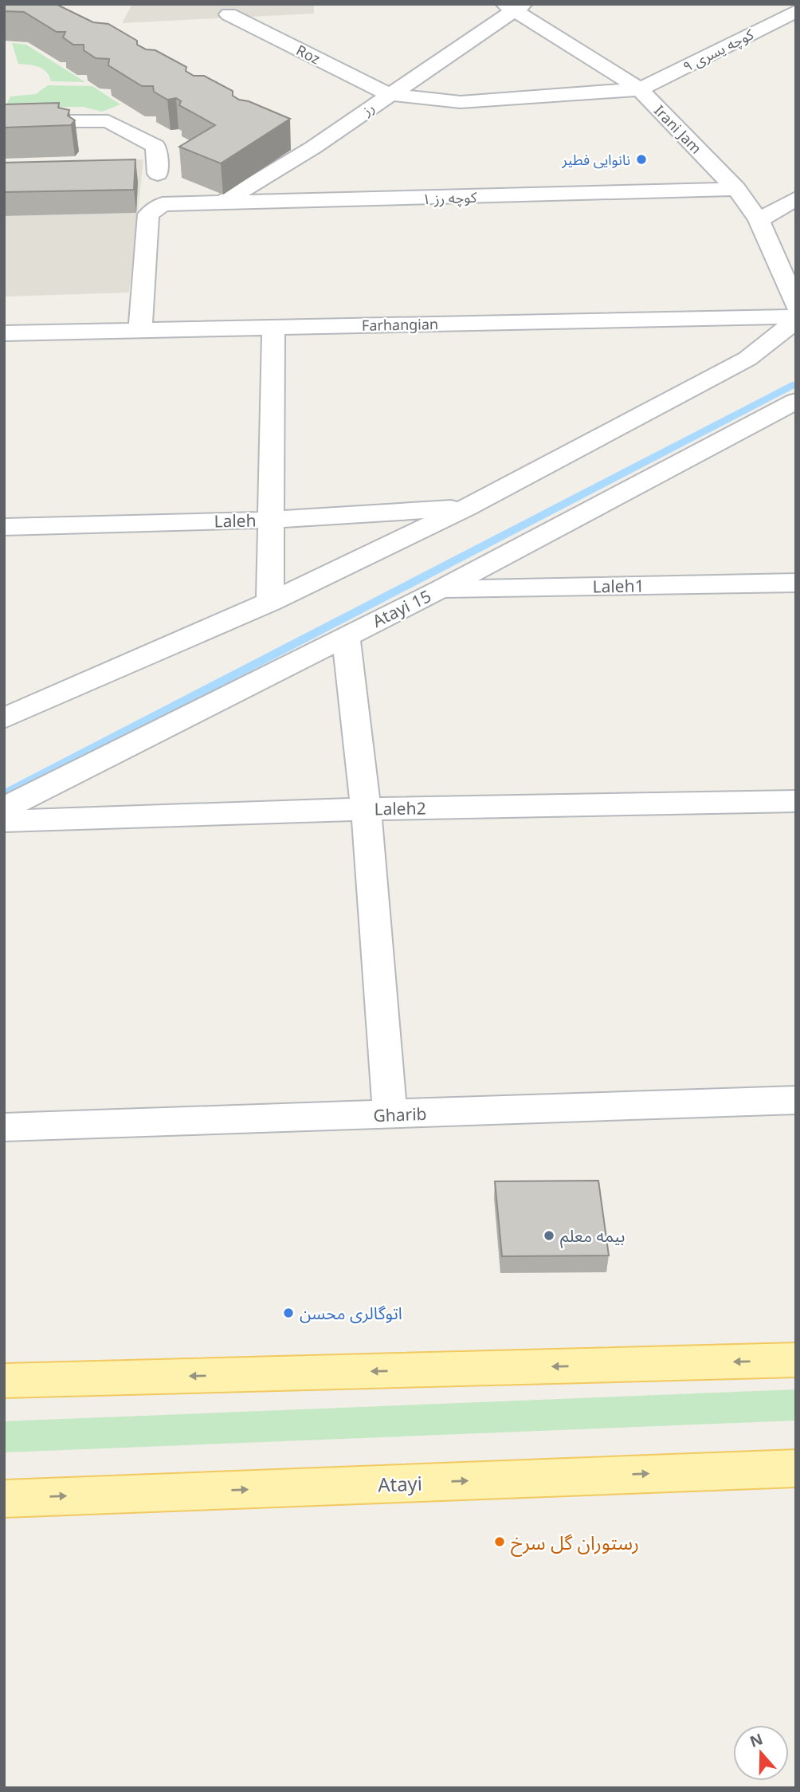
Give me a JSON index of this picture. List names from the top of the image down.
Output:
{
  "streets": {
    "main road": ["Atayi"],
    "street": [
      "کوچه یسری ۹",
      "Roz",
      "رز",
      "Irani Jam",
      "کوچه رز ۱",
      "Farhangian",
      "Laleh",
      "Laleh1",
      "Atayi 15",
      "Laleh2",
      "Gharib"
    ]
  },
  "crossings": [
    ["کوچه یسری ۹", "Irani Jam"],
    ["Roz", "رز"],
    ["رز", "Irani Jam"],
    ["رز", "کوچه رز ۱"],
    ["Irani Jam", "کوچه رز ۱"],
    ["کوچه رز ۱", "Farhangian"],
    ["Laleh1", "Atayi 15"]
  ],
  "places": [
    "نانوایی فطیر",
    "بیمه معلم",
    "اتوگالری محسن",
    "رستوران گل سرخ"
  ],
  "north": "top"
}
